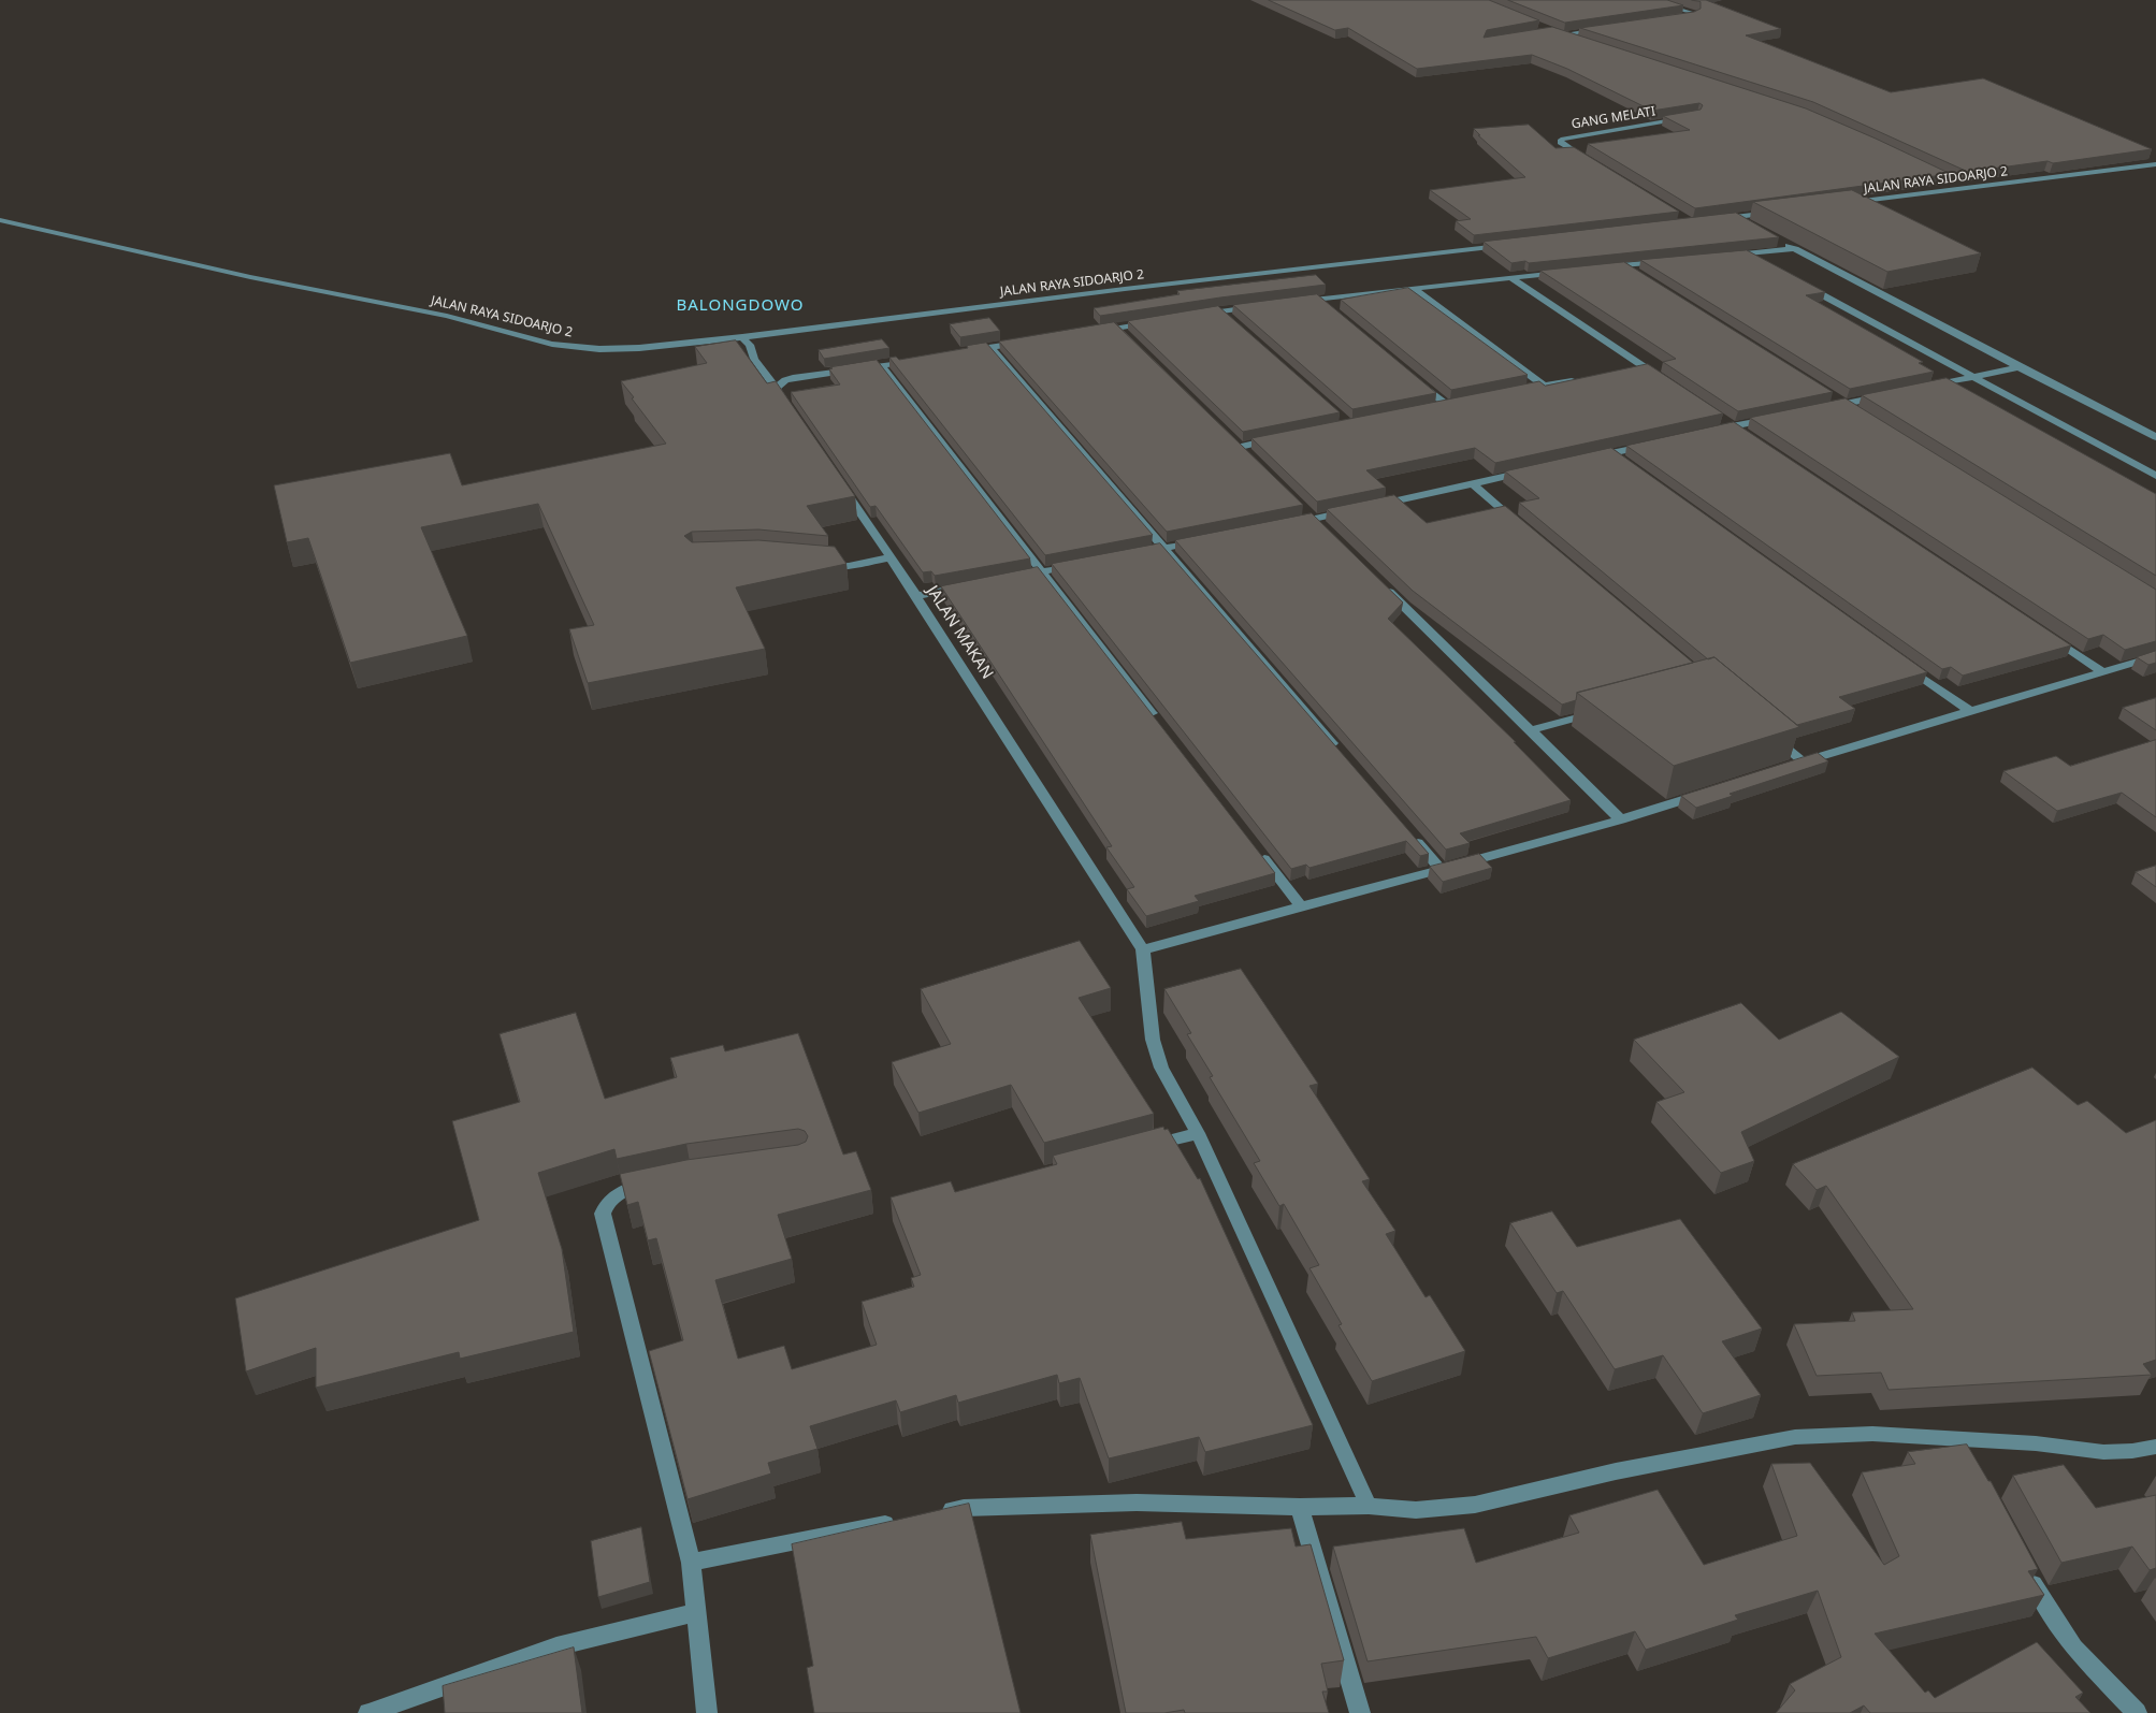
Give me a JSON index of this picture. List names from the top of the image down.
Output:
{
  "streets": {
    "street": ["GANG MELATI", "JALAN RAYA SIDOARJO 2", "JALAN MAKAN"]
  },
  "districts": ["BALONGDOWO"]
}
